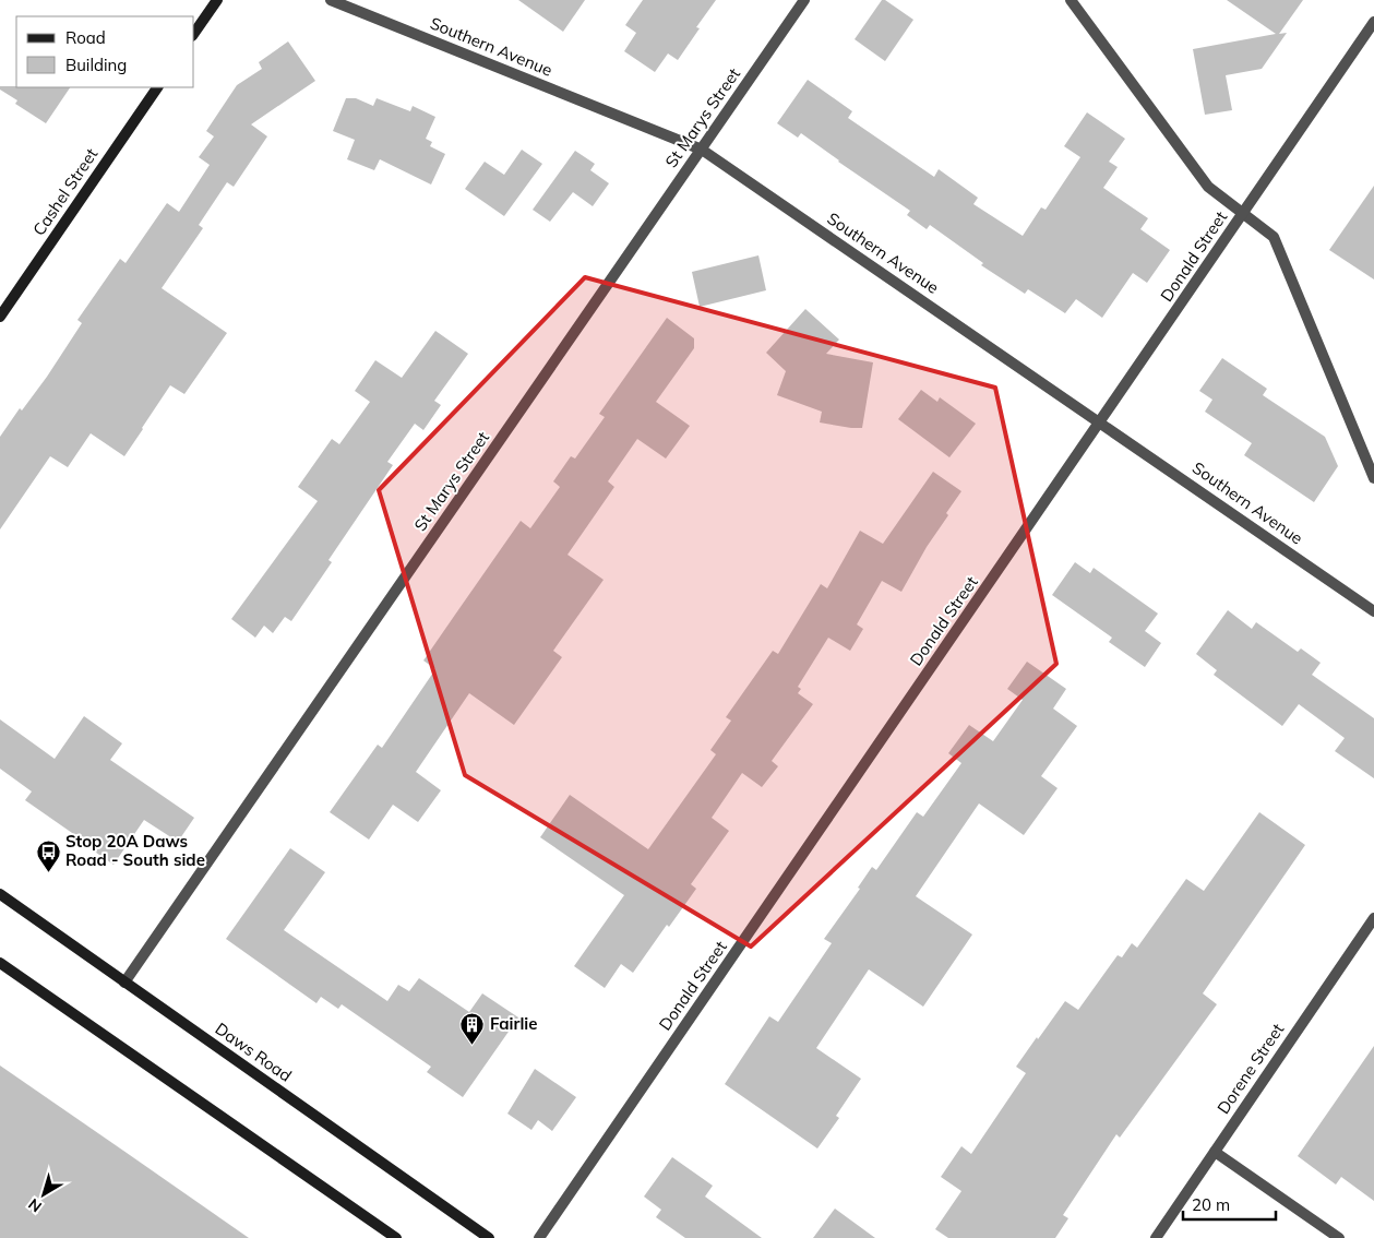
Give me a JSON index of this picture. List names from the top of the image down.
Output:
{
  "streets": {
    "main road": ["Cashel Street", "Daws Road"],
    "street": [
      "Southern Avenue",
      "St Marys Street",
      "Donald Street",
      "Dorene Street"
    ]
  },
  "crossings": [
    ["Southern Avenue", "St Marys Street"],
    ["Southern Avenue", "Donald Street"],
    ["St Marys Street", "Daws Road"]
  ],
  "places": {
    "bus stop": ["Stop 20A Daws Road - South side"],
    "building": ["Fairlie"]
  },
  "legend": ["Road", "Building"],
  "scale_bar": "20 m",
  "north": "bottom left"
}
